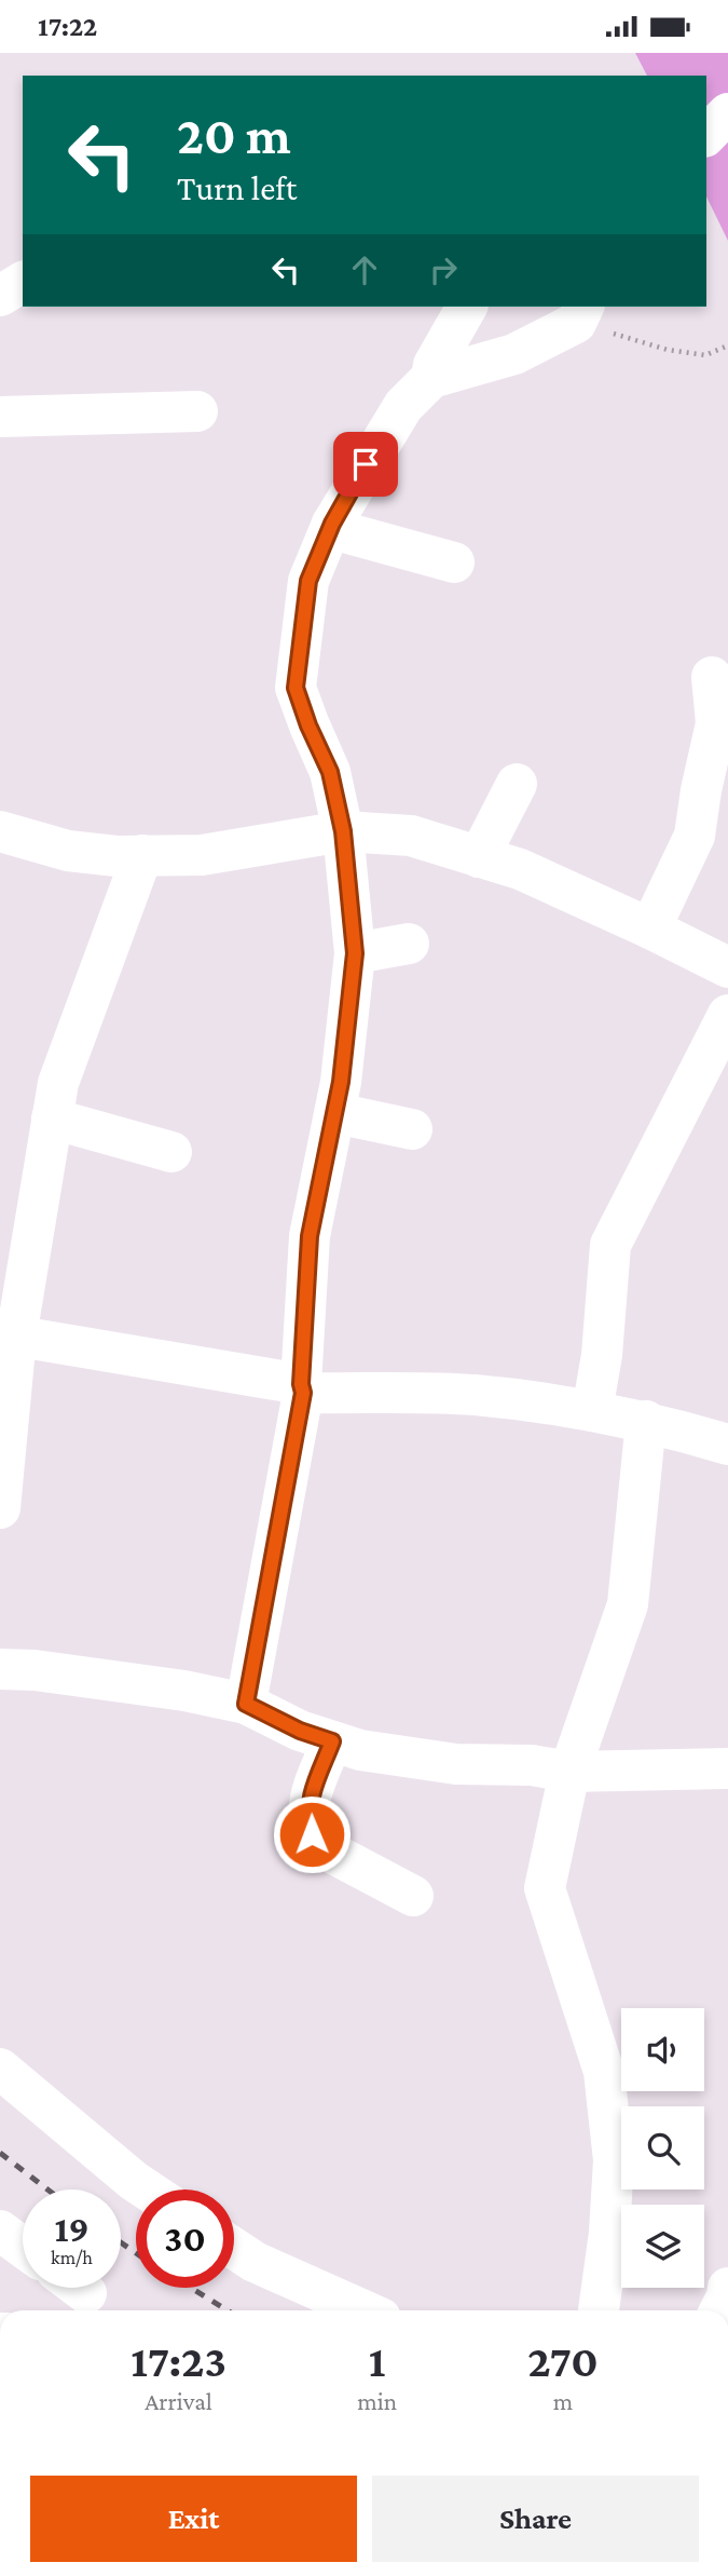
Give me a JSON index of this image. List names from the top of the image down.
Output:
{
  "page": {
    "status": "17:22",
    "turn": ["20 m", "Turn left"],
    "speed": "19 km/h",
    "limit": "30",
    "eta": [
      "17:23",
      "Arrival",
      "1",
      "min",
      "270",
      "m"
    ],
    "buttons": ["Exit", "Share"]
  }
}
